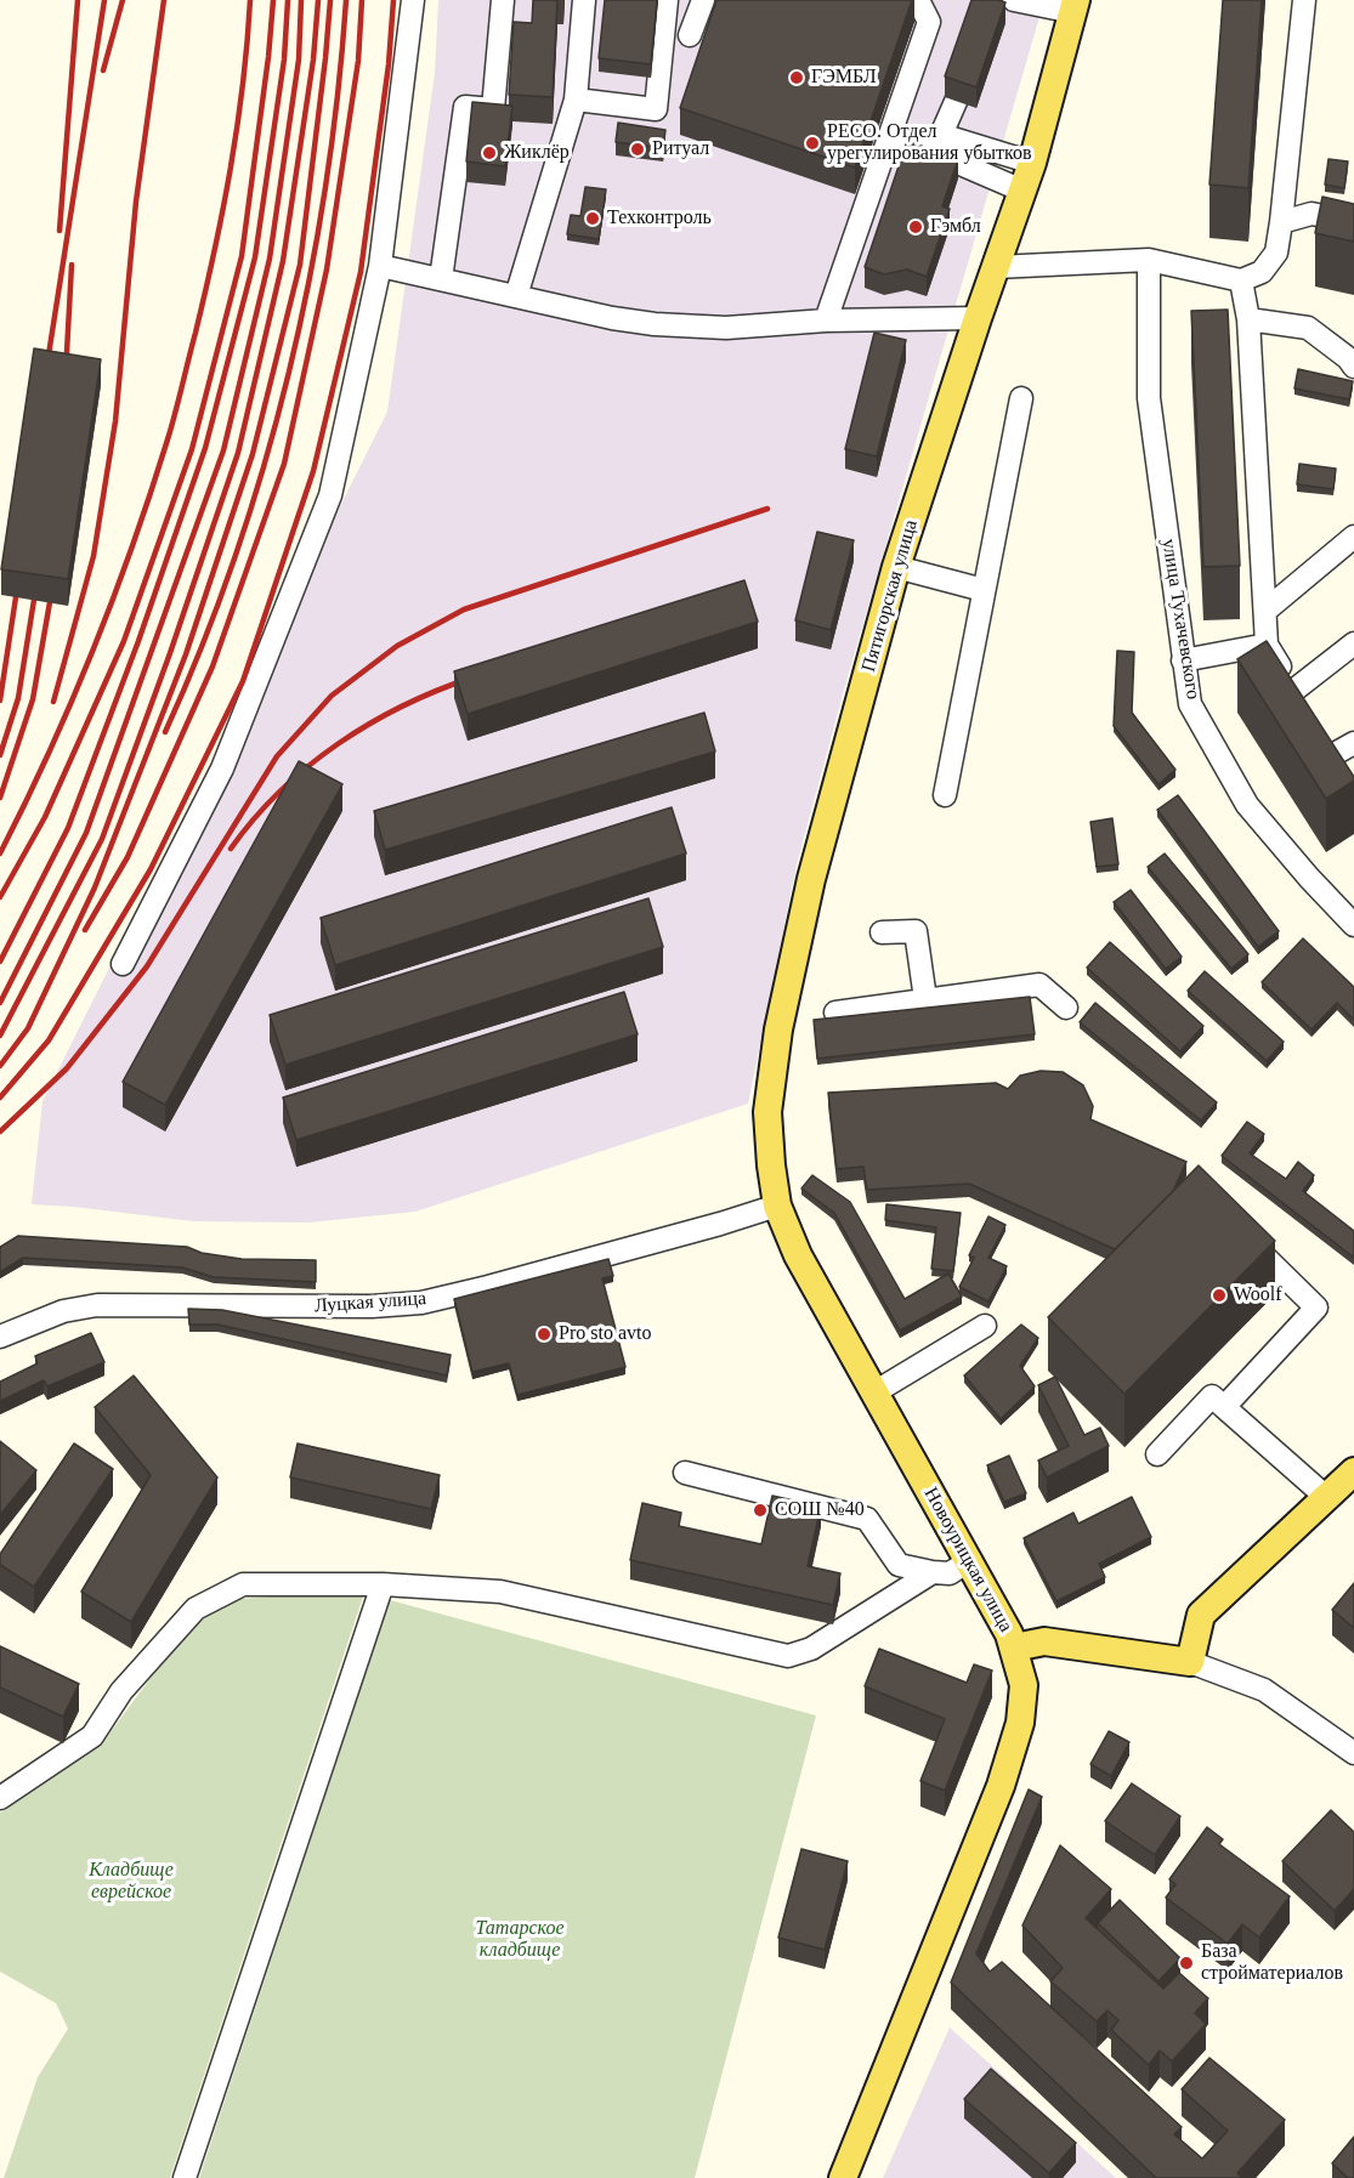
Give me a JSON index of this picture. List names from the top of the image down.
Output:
{
  "streets": {
    "main road": ["Пятигорская улица", "Новоурицкая улица"],
    "street": ["улица Тухачевского", "Луцкая улица"]
  },
  "crossings": [
    ["Пятигорская улица", "Луцкая улица"],
    ["Пятигорская улица", "Новоурицкая улица"],
    ["Луцкая улица", "Новоурицкая улица"]
  ],
  "parks": ["Кладбище еврейское", "Татарское кладбище"],
  "places": [
    "ГЭМБЛ",
    "РЕСО. Отдел урегулирования убытков",
    "Ритуал",
    "Жиклёр",
    "Техконтроль",
    "Гэмбл",
    "Woolf",
    "Pro sto avto",
    "СОШ №40",
    "База стройматериалов"
  ]
}
